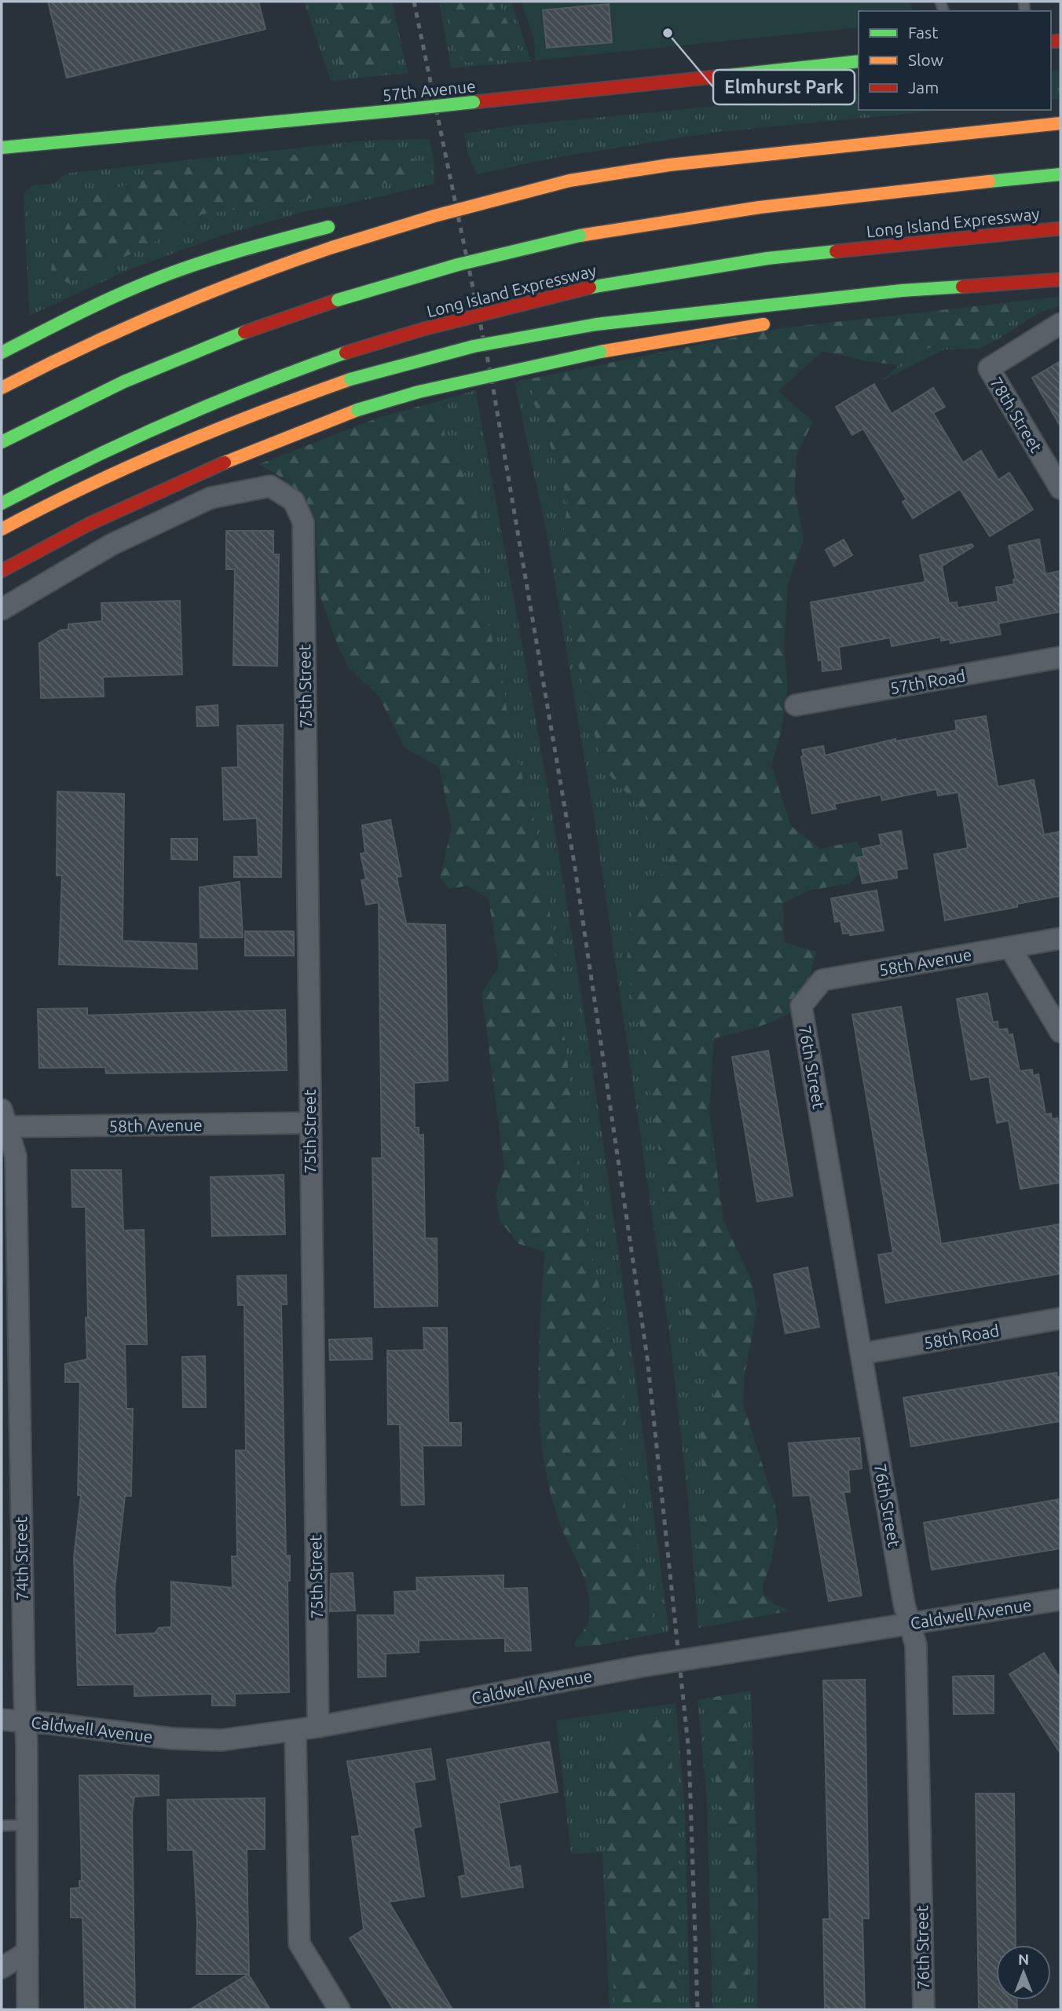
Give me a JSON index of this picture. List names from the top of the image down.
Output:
{
  "streets": {
    "main road": ["57th Avenue", "Long Island Expressway"],
    "street": [
      "78th Street",
      "57th Road",
      "75th Street",
      "58th Avenue",
      "76th Street",
      "58th Road",
      "74th Street",
      "Caldwell Avenue"
    ]
  },
  "crossings": [
    ["75th Street", "58th Avenue"],
    ["75th Street", "Caldwell Avenue"],
    ["58th Avenue", "76th Street"],
    ["58th Avenue", "74th Street"],
    ["76th Street", "58th Road"],
    ["76th Street", "Caldwell Avenue"],
    ["74th Street", "Caldwell Avenue"]
  ],
  "places": ["Elmhurst Park"],
  "legend": ["Fast", "Slow", "Jam"],
  "north": "top"
}
